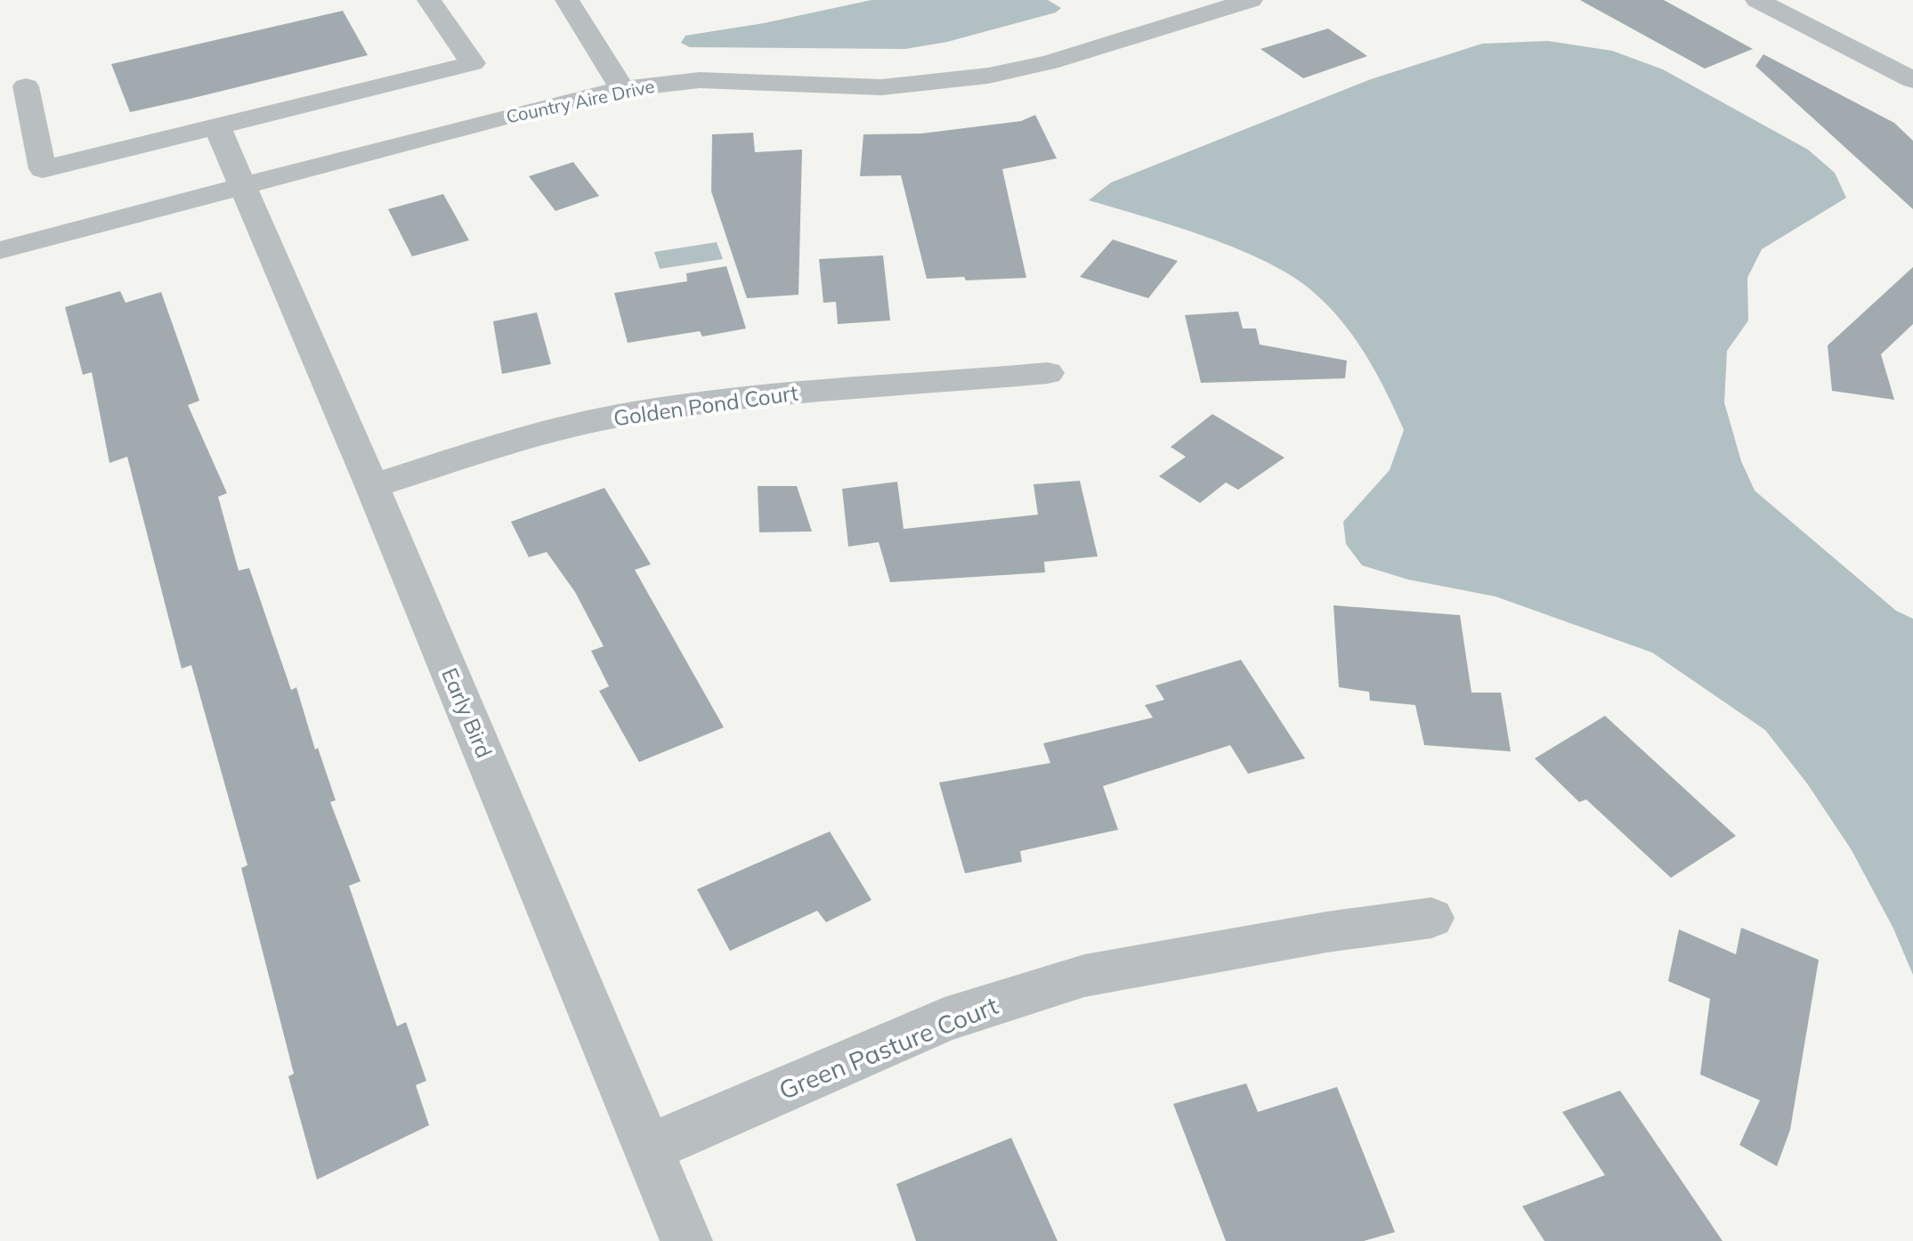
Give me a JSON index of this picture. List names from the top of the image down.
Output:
{
  "streets": {
    "street": [
      "Country Aire Drive",
      "Golden Pond Court",
      "Early Bird",
      "Green Pasture Court"
    ]
  },
  "crossings": [
    ["Country Aire Drive", "Early Bird"],
    ["Golden Pond Court", "Early Bird"],
    ["Early Bird", "Green Pasture Court"]
  ]
}
